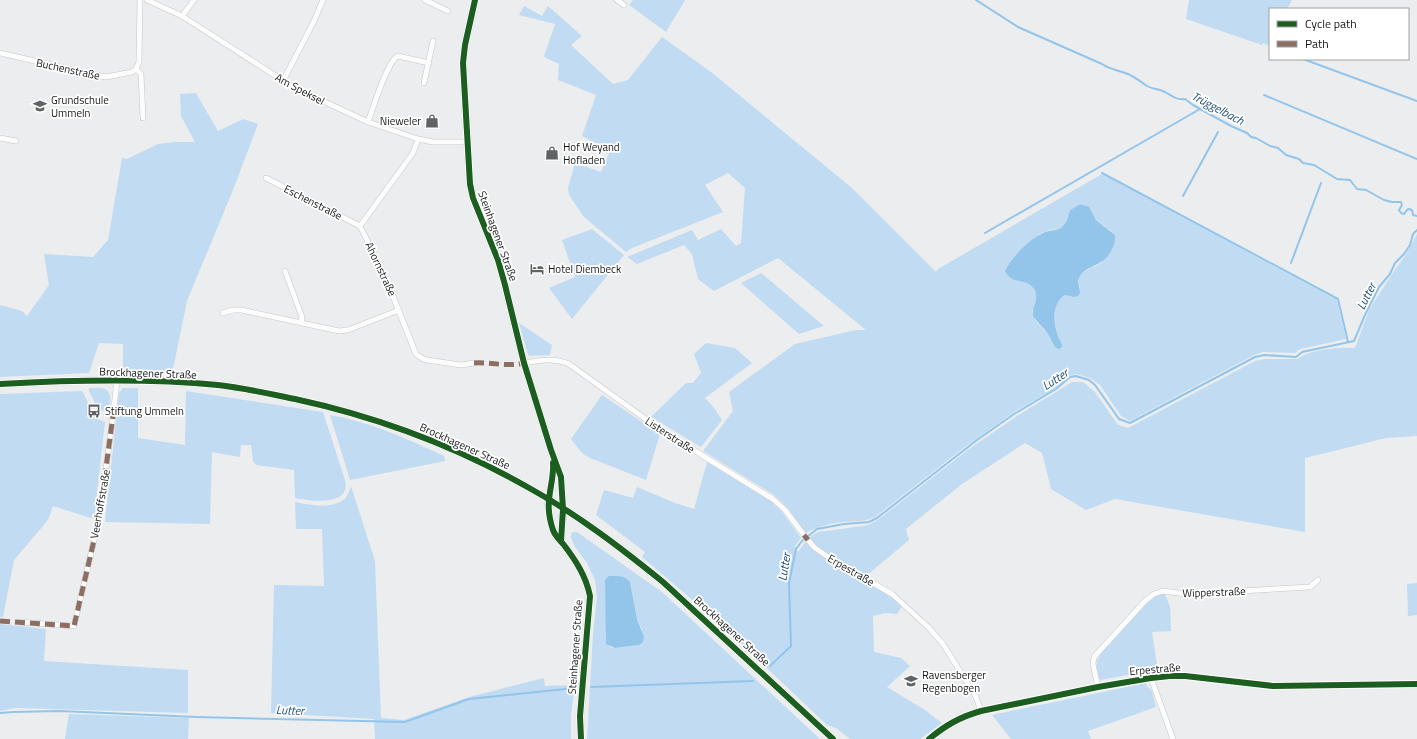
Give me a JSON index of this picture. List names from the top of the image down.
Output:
{
  "streets": {
    "main road": ["Steinhagener Straße", "Brockhagener Straße"],
    "street": [
      "Buchenstraße",
      "Am Speksel",
      "Eschenstraße",
      "Ahornstraße",
      "Listerstraße",
      "Veerhoffstraße",
      "Erpestraße",
      "Wipperstraße"
    ]
  },
  "crossings": [
    ["Am Speksel", "Steinhagener Straße"],
    ["Eschenstraße", "Ahornstraße"],
    ["Steinhagener Straße", "Brockhagener Straße"],
    ["Steinhagener Straße", "Listerstraße"],
    ["Brockhagener Straße", "Veerhoffstraße"],
    ["Erpestraße", "Wipperstraße"]
  ],
  "water": ["Trüggelbach", "Lutter"],
  "places": {
    "school or university": ["Grundschule Ummeln", "Ravensberger Regenbogen"],
    "shop": ["Nieweler", "Hof Weyand Hofladen"],
    "hotel": ["Hotel Diembeck"],
    "bus stop": ["Stiftung Ummeln"]
  },
  "legend": ["Cycle path", "Path"]
}
